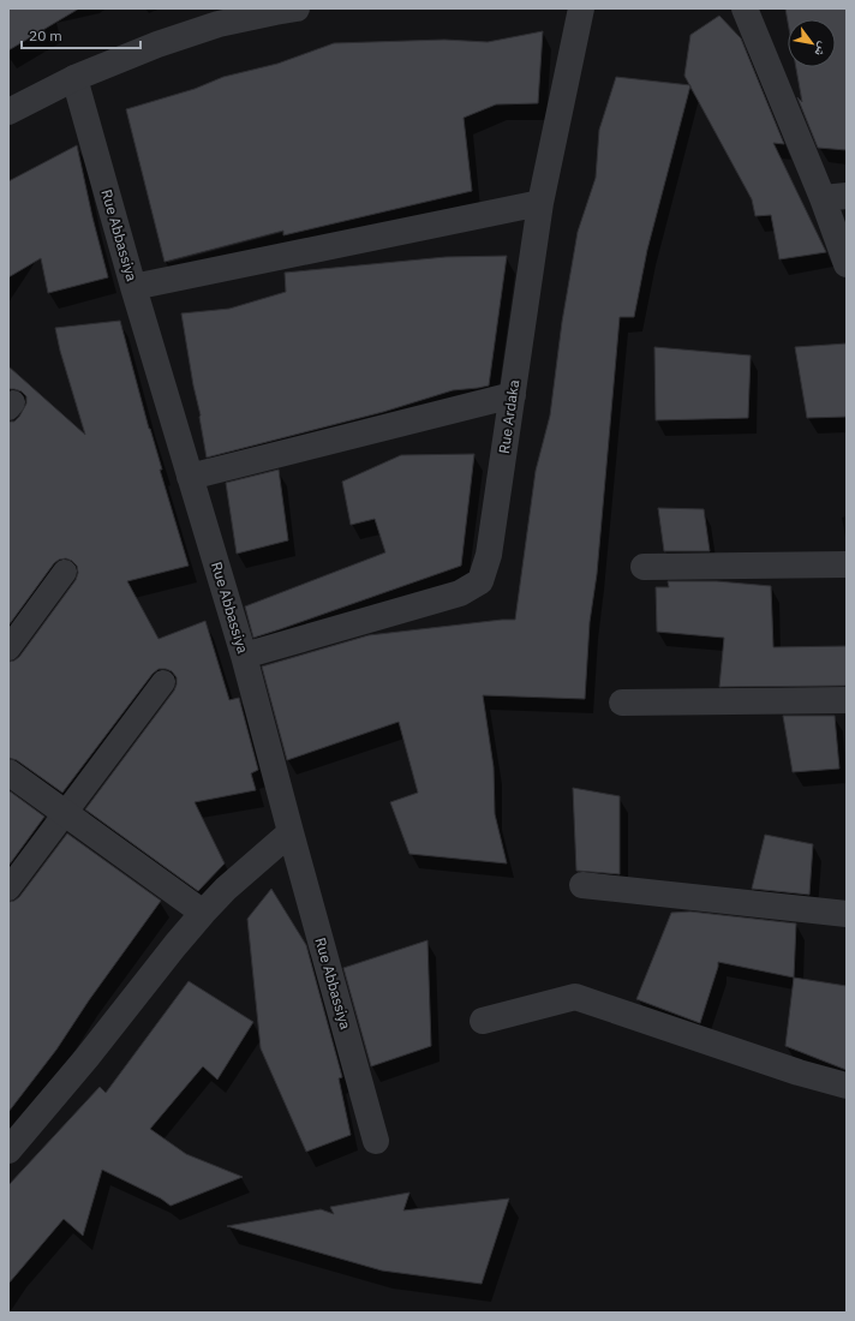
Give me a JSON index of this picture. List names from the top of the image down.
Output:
{
  "streets": {
    "street": ["Rue Abbassiya", "Rue Ardaka"]
  },
  "crossings": [
    ["Rue Abbassiya", "Rue Ardaka"]
  ],
  "scale_bar": "20 m",
  "north": "bottom right"
}
